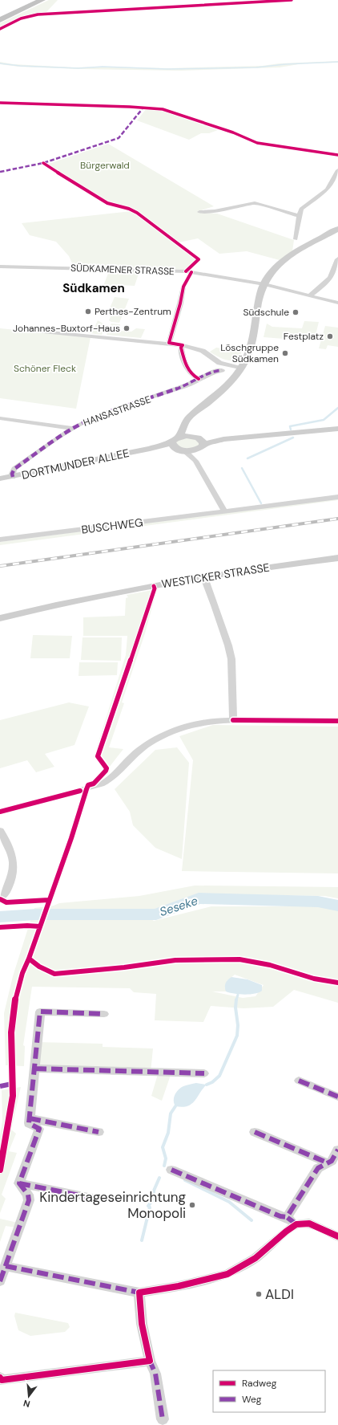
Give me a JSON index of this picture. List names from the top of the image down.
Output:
{
  "streets": {
    "main road": ["DORTMUNDER ALLEE", "WESTICKER STRASSE"],
    "street": ["SÜDKAMENER STRASSE", "HANSASTRASSE", "BUSCHWEG"]
  },
  "crossings": [
    ["HANSASTRASSE", "DORTMUNDER ALLEE"]
  ],
  "districts": ["Südkamen"],
  "water": ["Seseke"],
  "parks": ["Bürgerwald", "Schöner Fleck"],
  "places": [
    "Perthes-Zentrum",
    "Südschule",
    "Johannes-Buxtorf-Haus",
    "Festplatz",
    "Löschgruppe Südkamen",
    "Kindertageseinrichtung Monopoli",
    "ALDI"
  ],
  "legend": ["Radweg", "Weg"],
  "north": "bottom"
}
